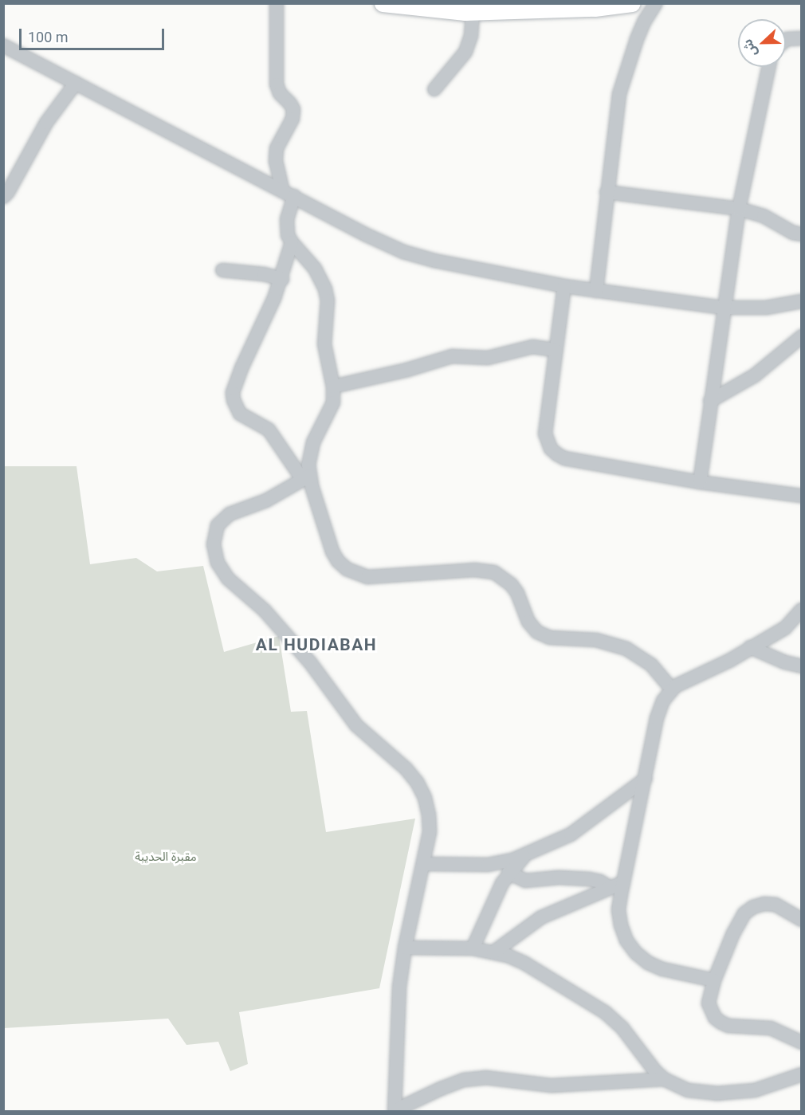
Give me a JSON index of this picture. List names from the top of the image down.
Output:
{
  "districts": ["AL HUDIABAH"],
  "parks": ["مقبرة الحديبة"],
  "scale_bar": "100 m",
  "north": "left"
}
